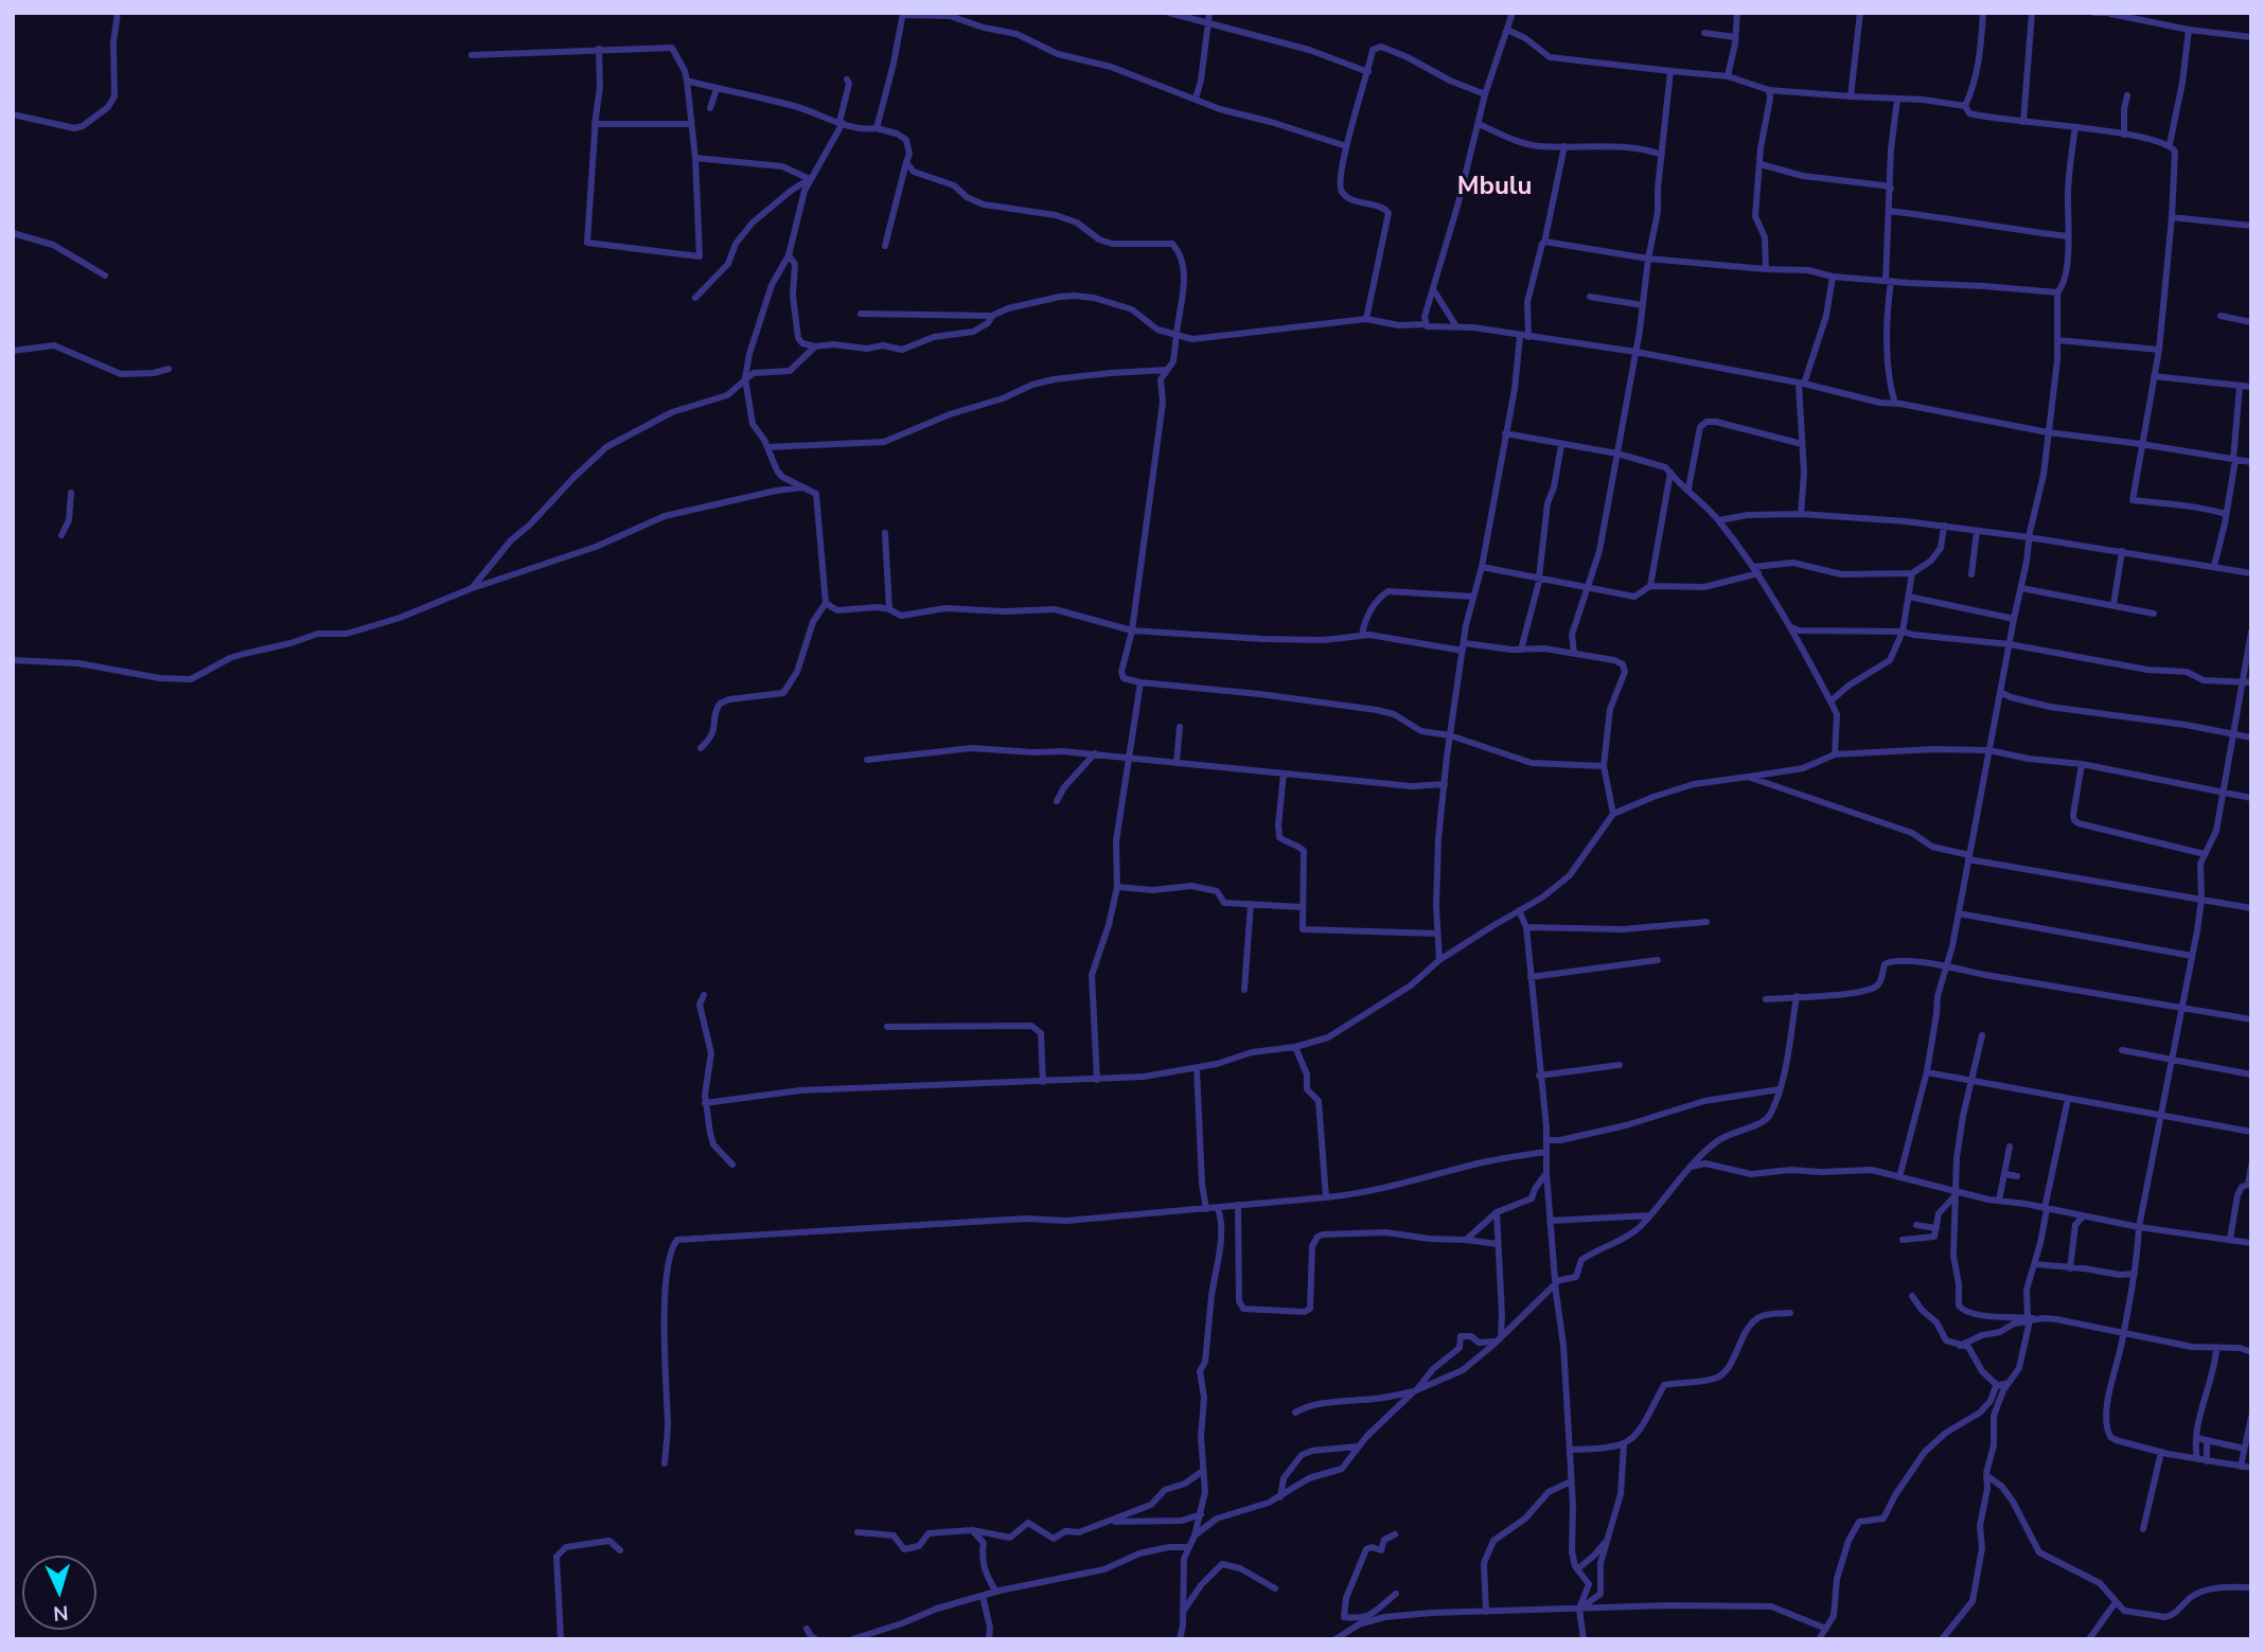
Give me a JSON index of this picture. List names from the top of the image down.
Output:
{
  "districts": ["Mbulu"],
  "north": "bottom"
}
